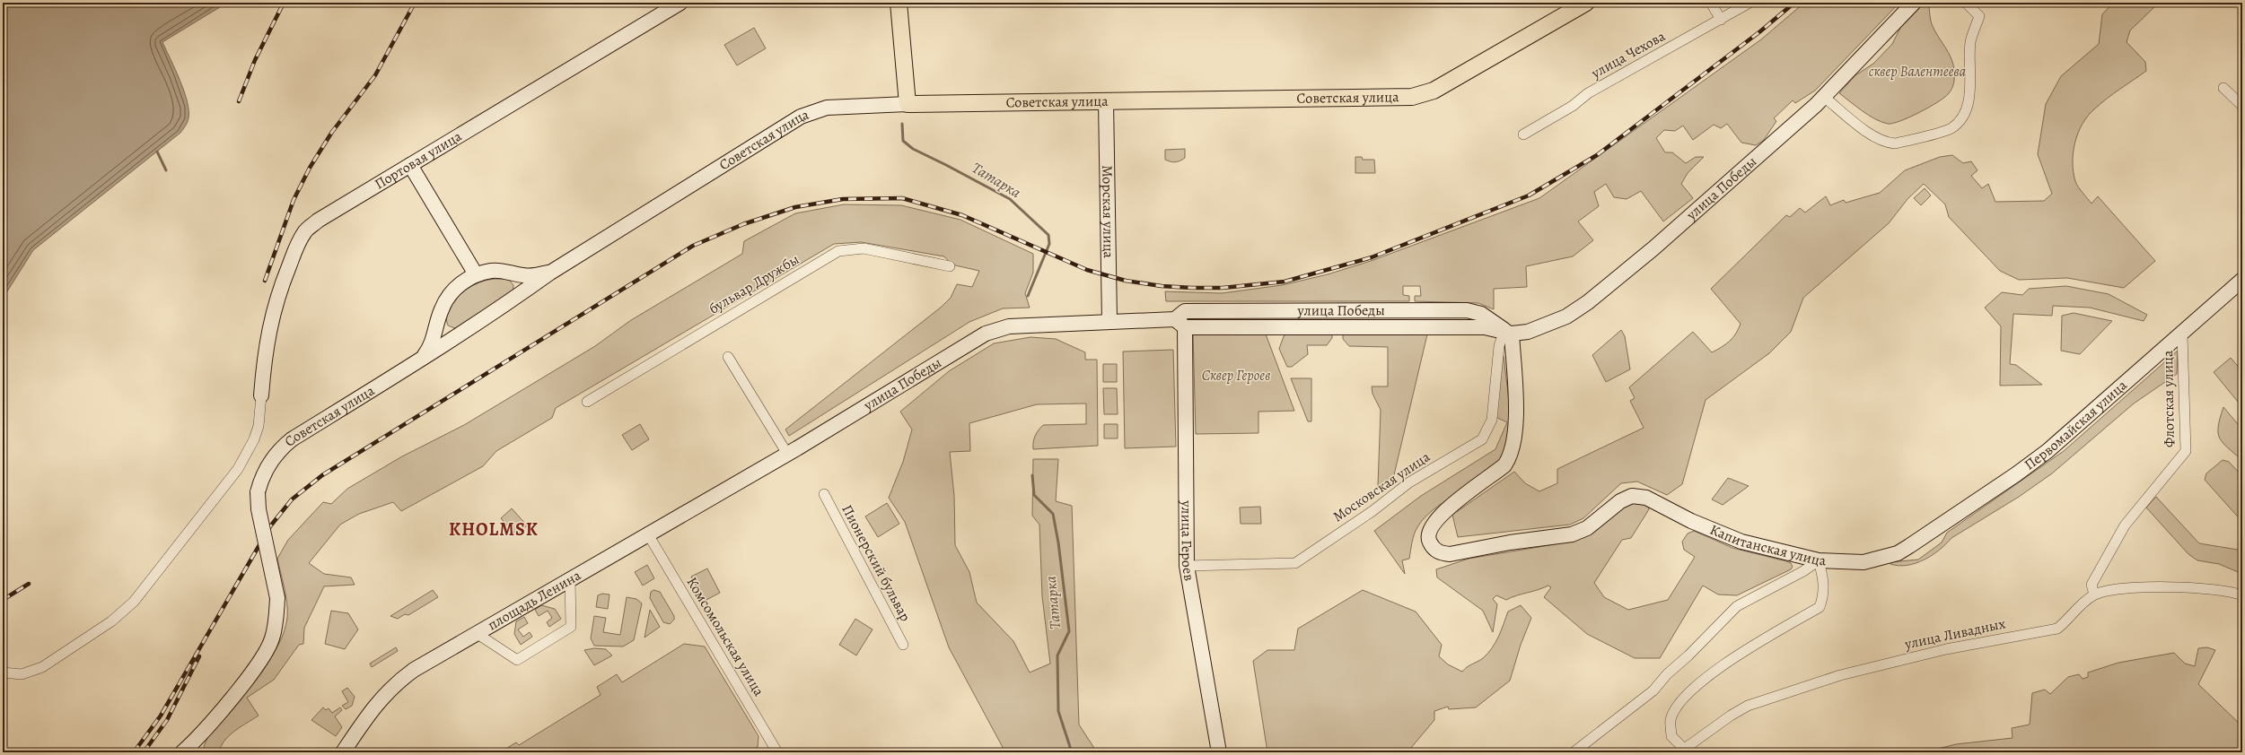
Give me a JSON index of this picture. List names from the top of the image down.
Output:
{
  "streets": {
    "main road": [
      "Советская улица",
      "Портовая улица",
      "улица Победы",
      "Морская улица",
      "Первомайская улица",
      "улица Героев",
      "Капитанская улица",
      "площадь Ленина"
    ],
    "street": [
      "улица Чехова",
      "бульвар Дружбы",
      "Флотская улица",
      "Московская улица",
      "Пионерский бульвар",
      "улица Ливадных",
      "Комсомольская улица"
    ]
  },
  "crossings": [
    ["Советская улица", "Морская улица"],
    ["улица Победы", "Морская улица"],
    ["улица Победы", "Московская улица"],
    ["улица Победы", "улица Героев"],
    ["улица Победы", "Капитанская улица"],
    ["улица Победы", "площадь Ленина"],
    ["улица Победы", "Комсомольская улица"],
    ["Флотская улица", "Первомайская улица"],
    ["Флотская улица", "улица Ливадных"],
    ["Первомайская улица", "Капитанская улица"],
    ["Московская улица", "улица Героев"],
    ["Московская улица", "Капитанская улица"],
    ["площадь Ленина", "Комсомольская улица"]
  ],
  "districts": ["KHOLMSK"],
  "water": ["Татарка"],
  "parks": ["сквер Валентеева", "Сквер Героев"]
}
